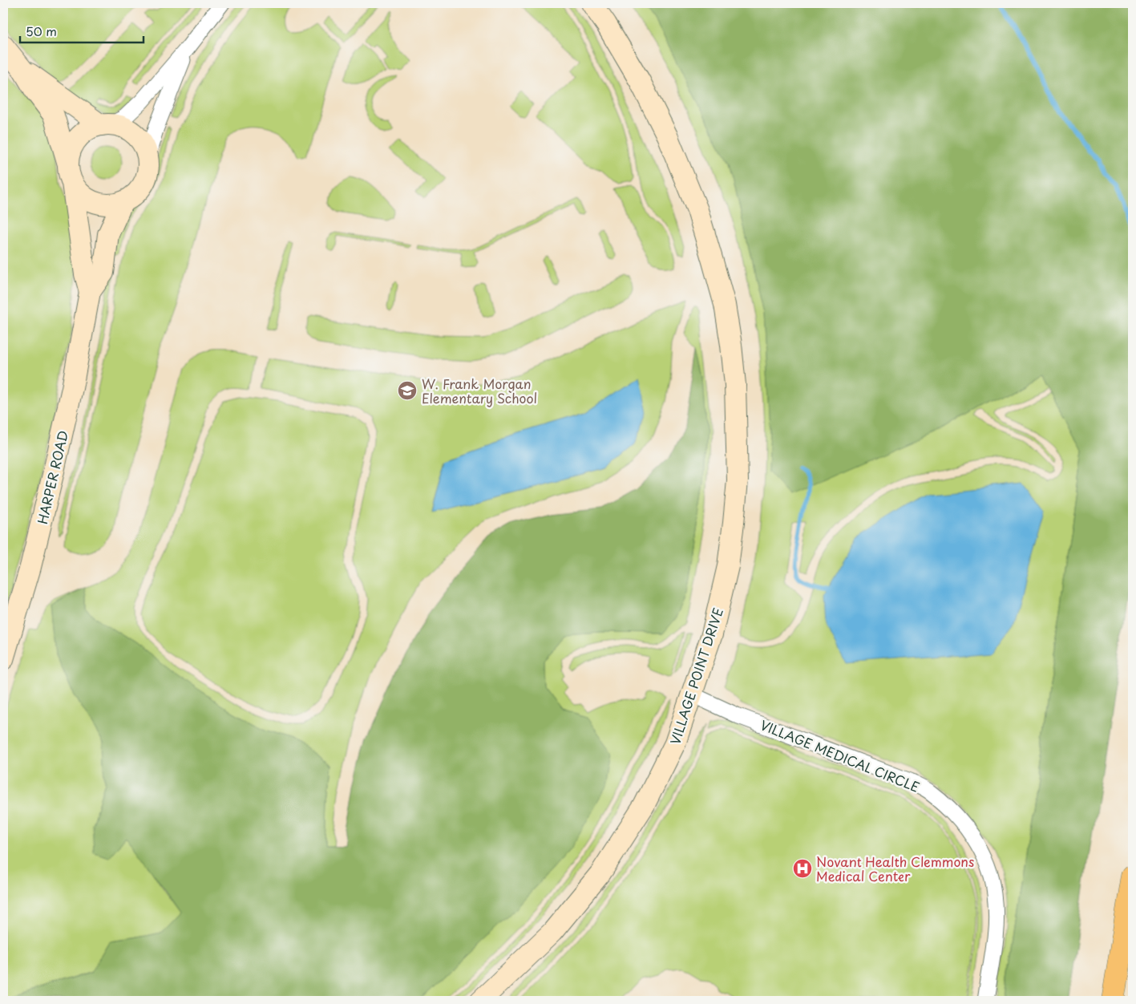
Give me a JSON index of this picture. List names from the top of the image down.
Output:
{
  "streets": {
    "street": ["HARPER ROAD", "VILLAGE POINT DRIVE", "VILLAGE MEDICAL CIRCLE"]
  },
  "crossings": [
    ["VILLAGE POINT DRIVE", "VILLAGE MEDICAL CIRCLE"]
  ],
  "places": {
    "school or university": ["W. Frank Morgan Elementary School"],
    "hospital": ["Novant Health Clemmons Medical Center"]
  },
  "scale_bar": "50 m"
}
